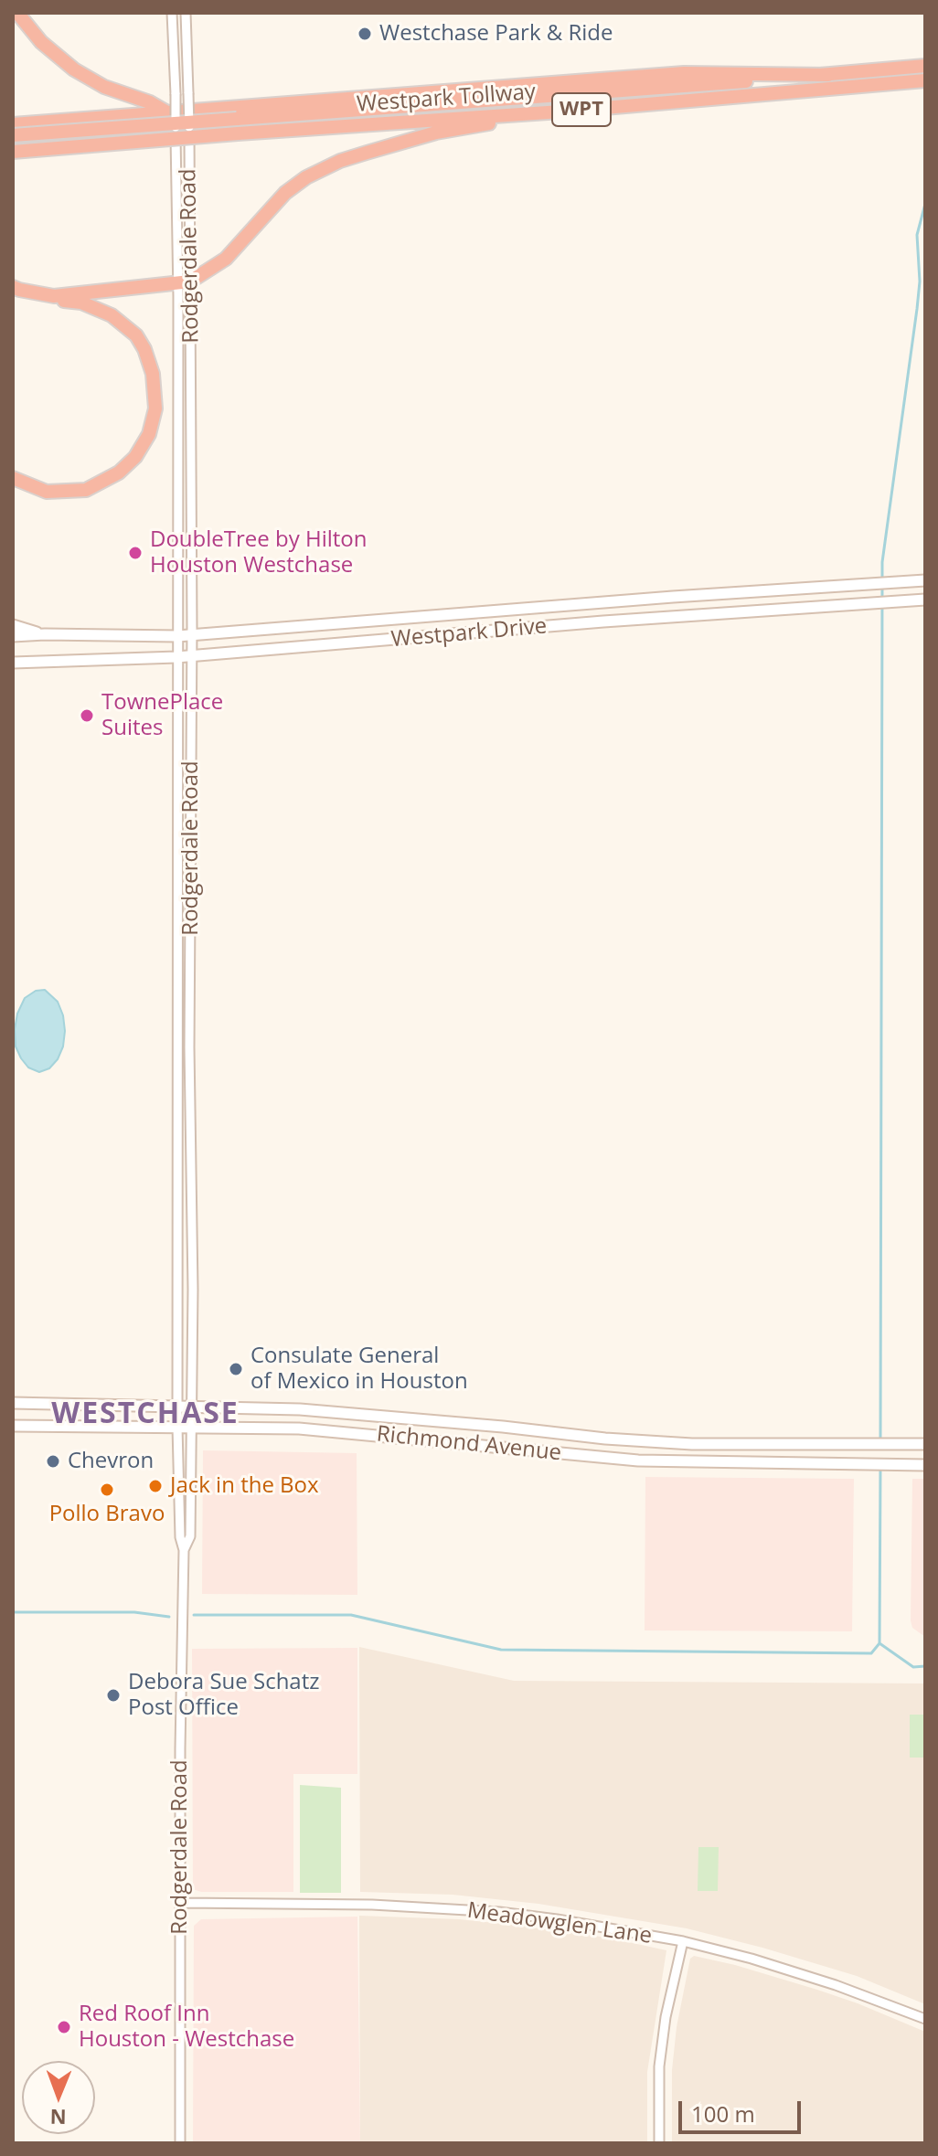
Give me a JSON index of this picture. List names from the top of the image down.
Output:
{
  "streets": {
    "highway": ["Westpark Tollway", "WPT"],
    "main road": ["Westpark Drive", "Richmond Avenue"],
    "street": ["Rodgerdale Road", "Meadowglen Lane"]
  },
  "crossings": [
    ["Rodgerdale Road", "Westpark Drive"],
    ["Rodgerdale Road", "Richmond Avenue"],
    ["Rodgerdale Road", "Meadowglen Lane"]
  ],
  "districts": ["WESTCHASE"],
  "places": [
    "Westchase Park & Ride",
    "DoubleTree by Hilton Houston Westchase",
    "TownePlace Suites",
    "Consulate General of Mexico in Houston",
    "Chevron",
    "Jack in the Box",
    "Pollo Bravo",
    "Debora Sue Schatz Post Office",
    "Red Roof Inn Houston - Westchase"
  ],
  "scale_bar": "100 m",
  "north": "bottom"
}
